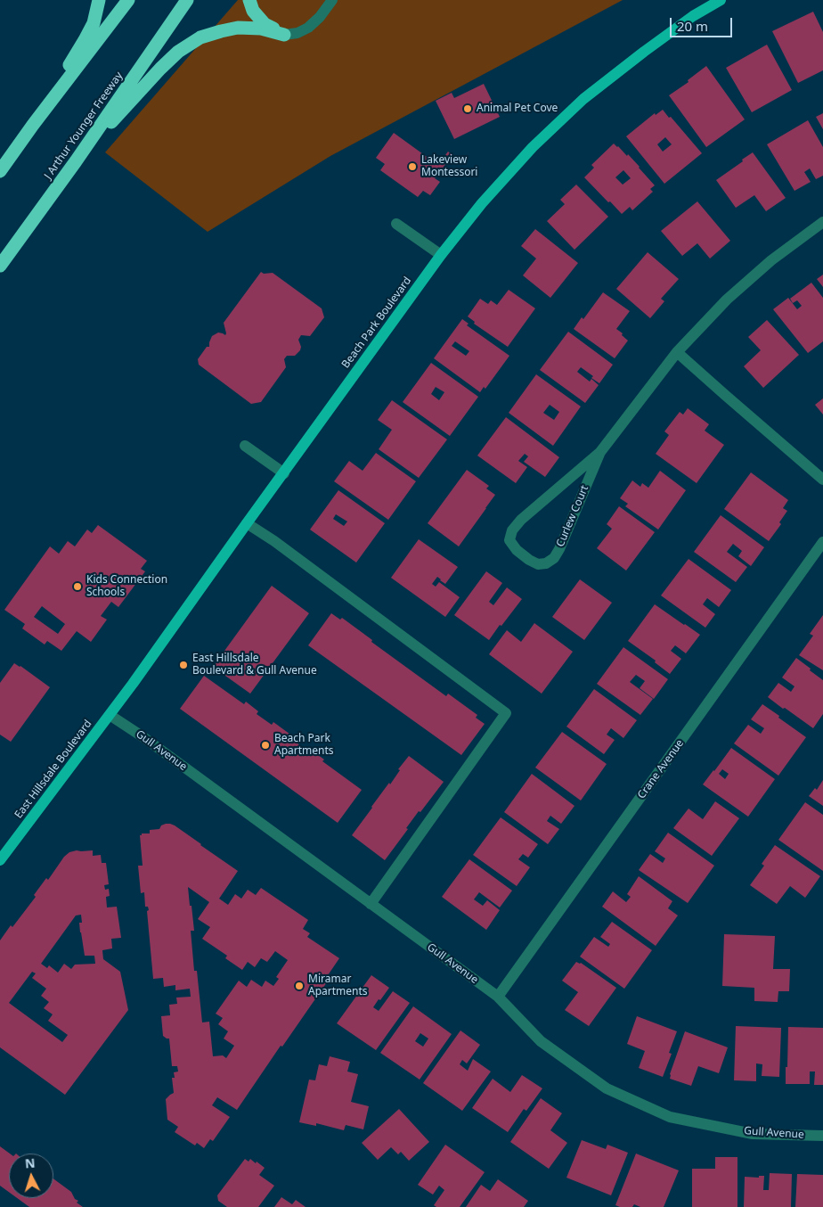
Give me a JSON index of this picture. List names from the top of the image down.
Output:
{
  "streets": {
    "highway": ["J Arthur Younger Freeway"],
    "main road": ["Beach Park Boulevard", "East Hillsdale Boulevard"],
    "street": ["Curlew Court", "Gull Avenue", "Crane Avenue"]
  },
  "crossings": [
    ["Beach Park Boulevard", "Gull Avenue"],
    ["Beach Park Boulevard", "East Hillsdale Boulevard"],
    ["Gull Avenue", "East Hillsdale Boulevard"],
    ["Gull Avenue", "Crane Avenue"]
  ],
  "places": [
    "Animal Pet Cove",
    "Lakeview Montessori",
    "Kids Connection Schools",
    "East Hillsdale Boulevard & Gull Avenue",
    "Beach Park Apartments",
    "Miramar Apartments"
  ],
  "scale_bar": "20 m",
  "north": "top"
}
